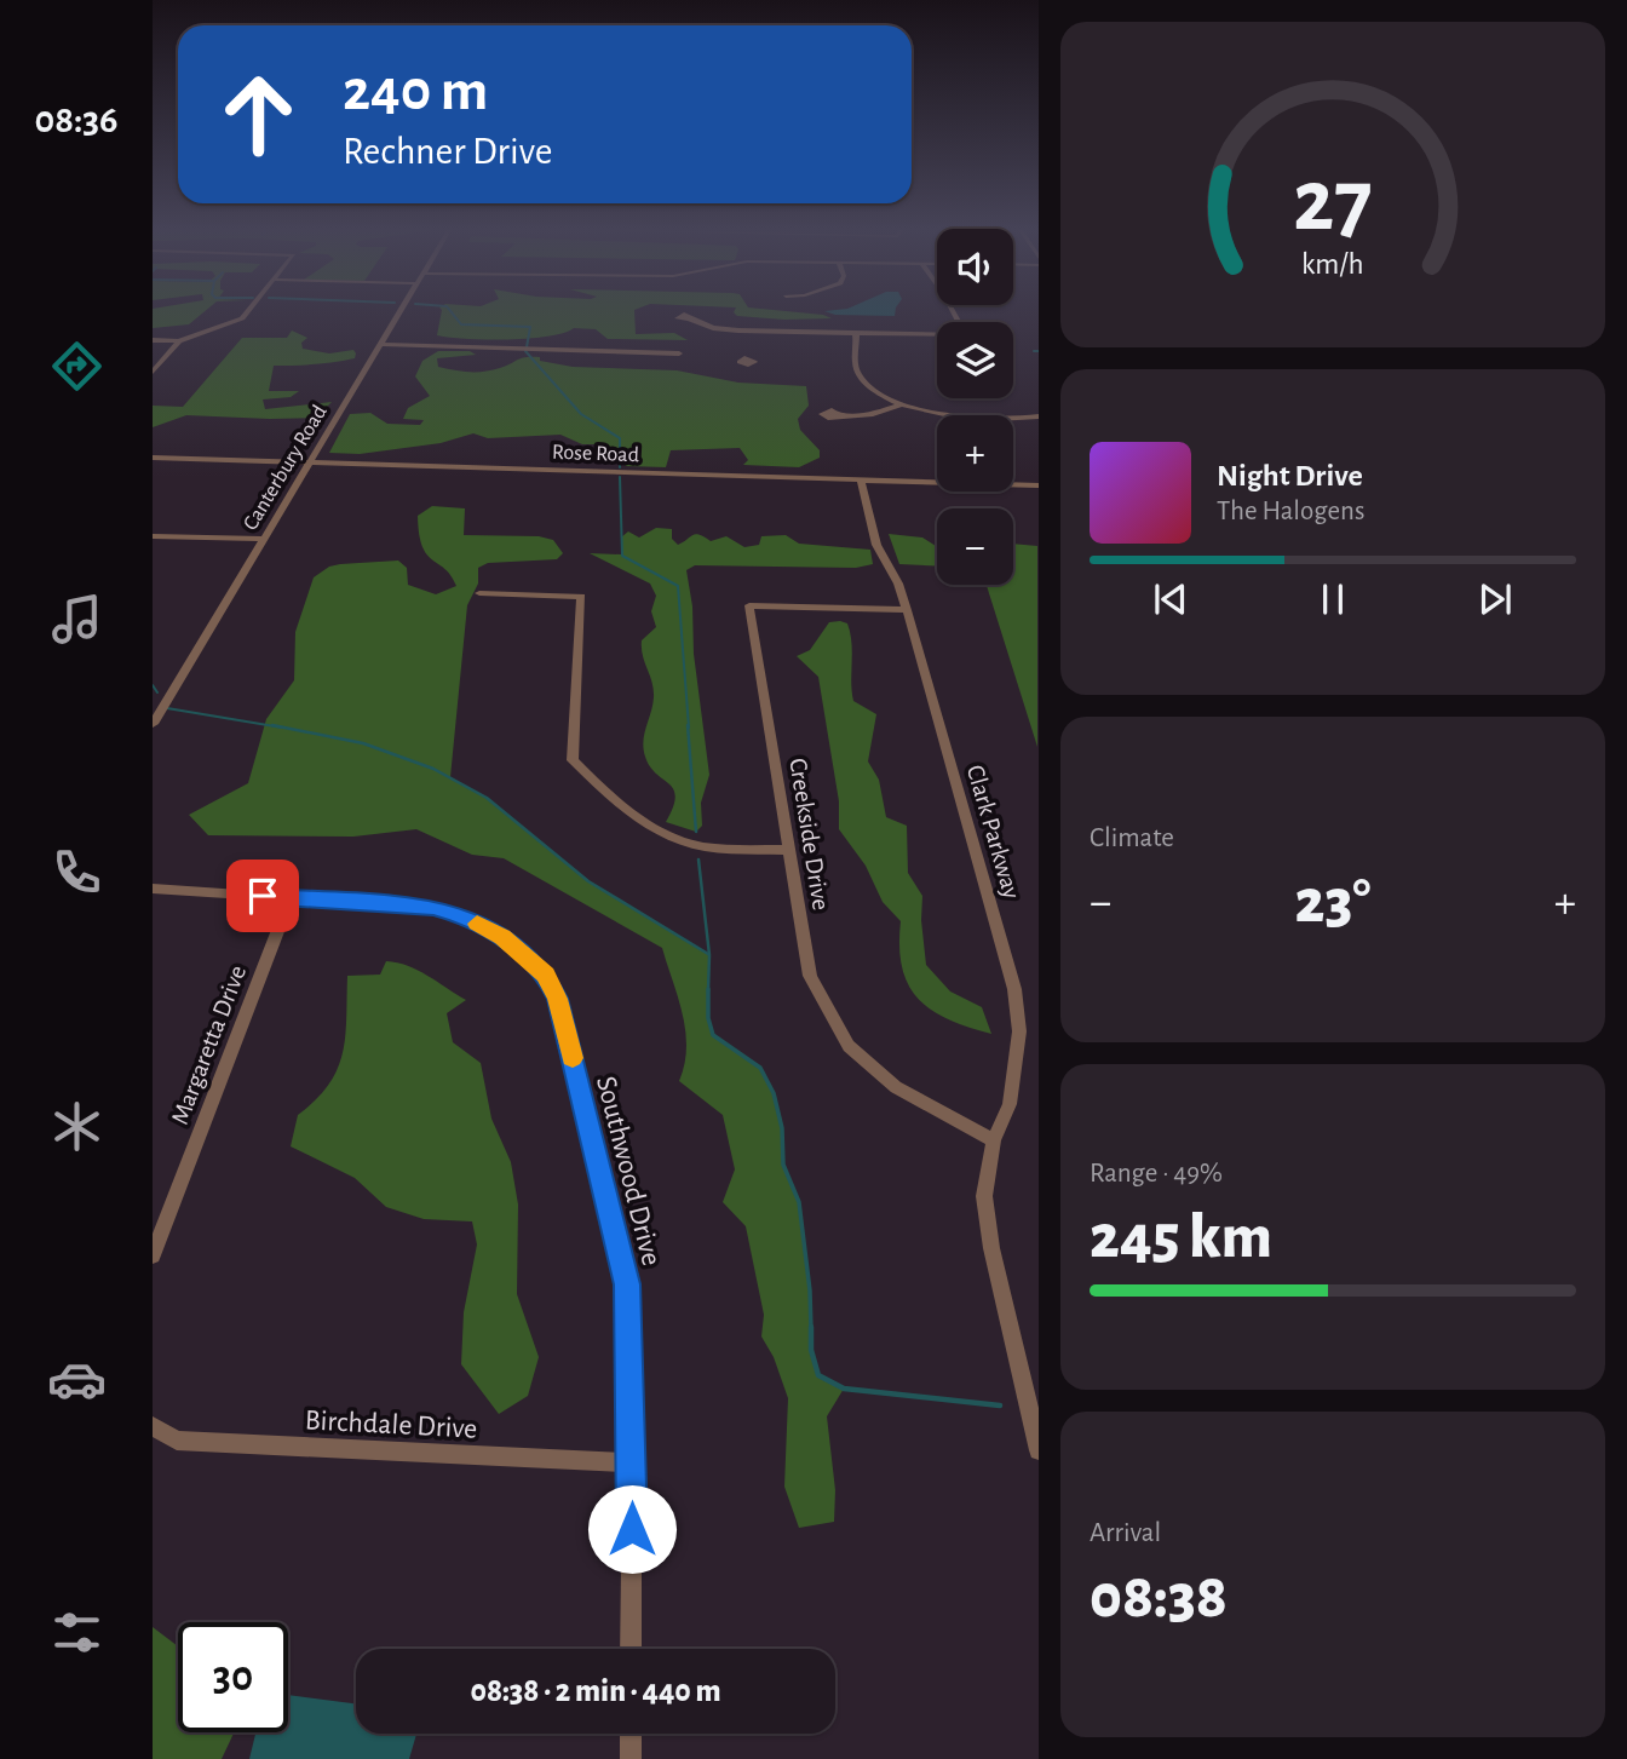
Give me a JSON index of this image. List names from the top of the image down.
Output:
{
  "streets": {
    "street": [
      "Rose Road",
      "Canterbury Road",
      "Clark Parkway",
      "Creekside Drive",
      "Margaretta Drive",
      "Southwood Drive",
      "Birchdale Drive"
    ]
  },
  "crossings": [
    ["Rose Road", "Canterbury Road"],
    ["Rose Road", "Clark Parkway"],
    ["Clark Parkway", "Creekside Drive"],
    ["Margaretta Drive", "Southwood Drive"],
    ["Southwood Drive", "Birchdale Drive"]
  ],
  "page": {
    "tabs": "08:36",
    "turn": ["240 m", "Rechner Drive"],
    "map_buttons": ["+", "−"],
    "song": ["Night Drive", "The Halogens"],
    "tile": [
      "Climate",
      ["Range · 49%", "245 km"],
      ["Arrival", "08:38"]
    ],
    "heat": ["−", "23°", "+"],
    "limit": "30",
    "trip": "08:38 · 2 min · 440 m",
    "gauge": ["27", "km/h"]
  }
}
